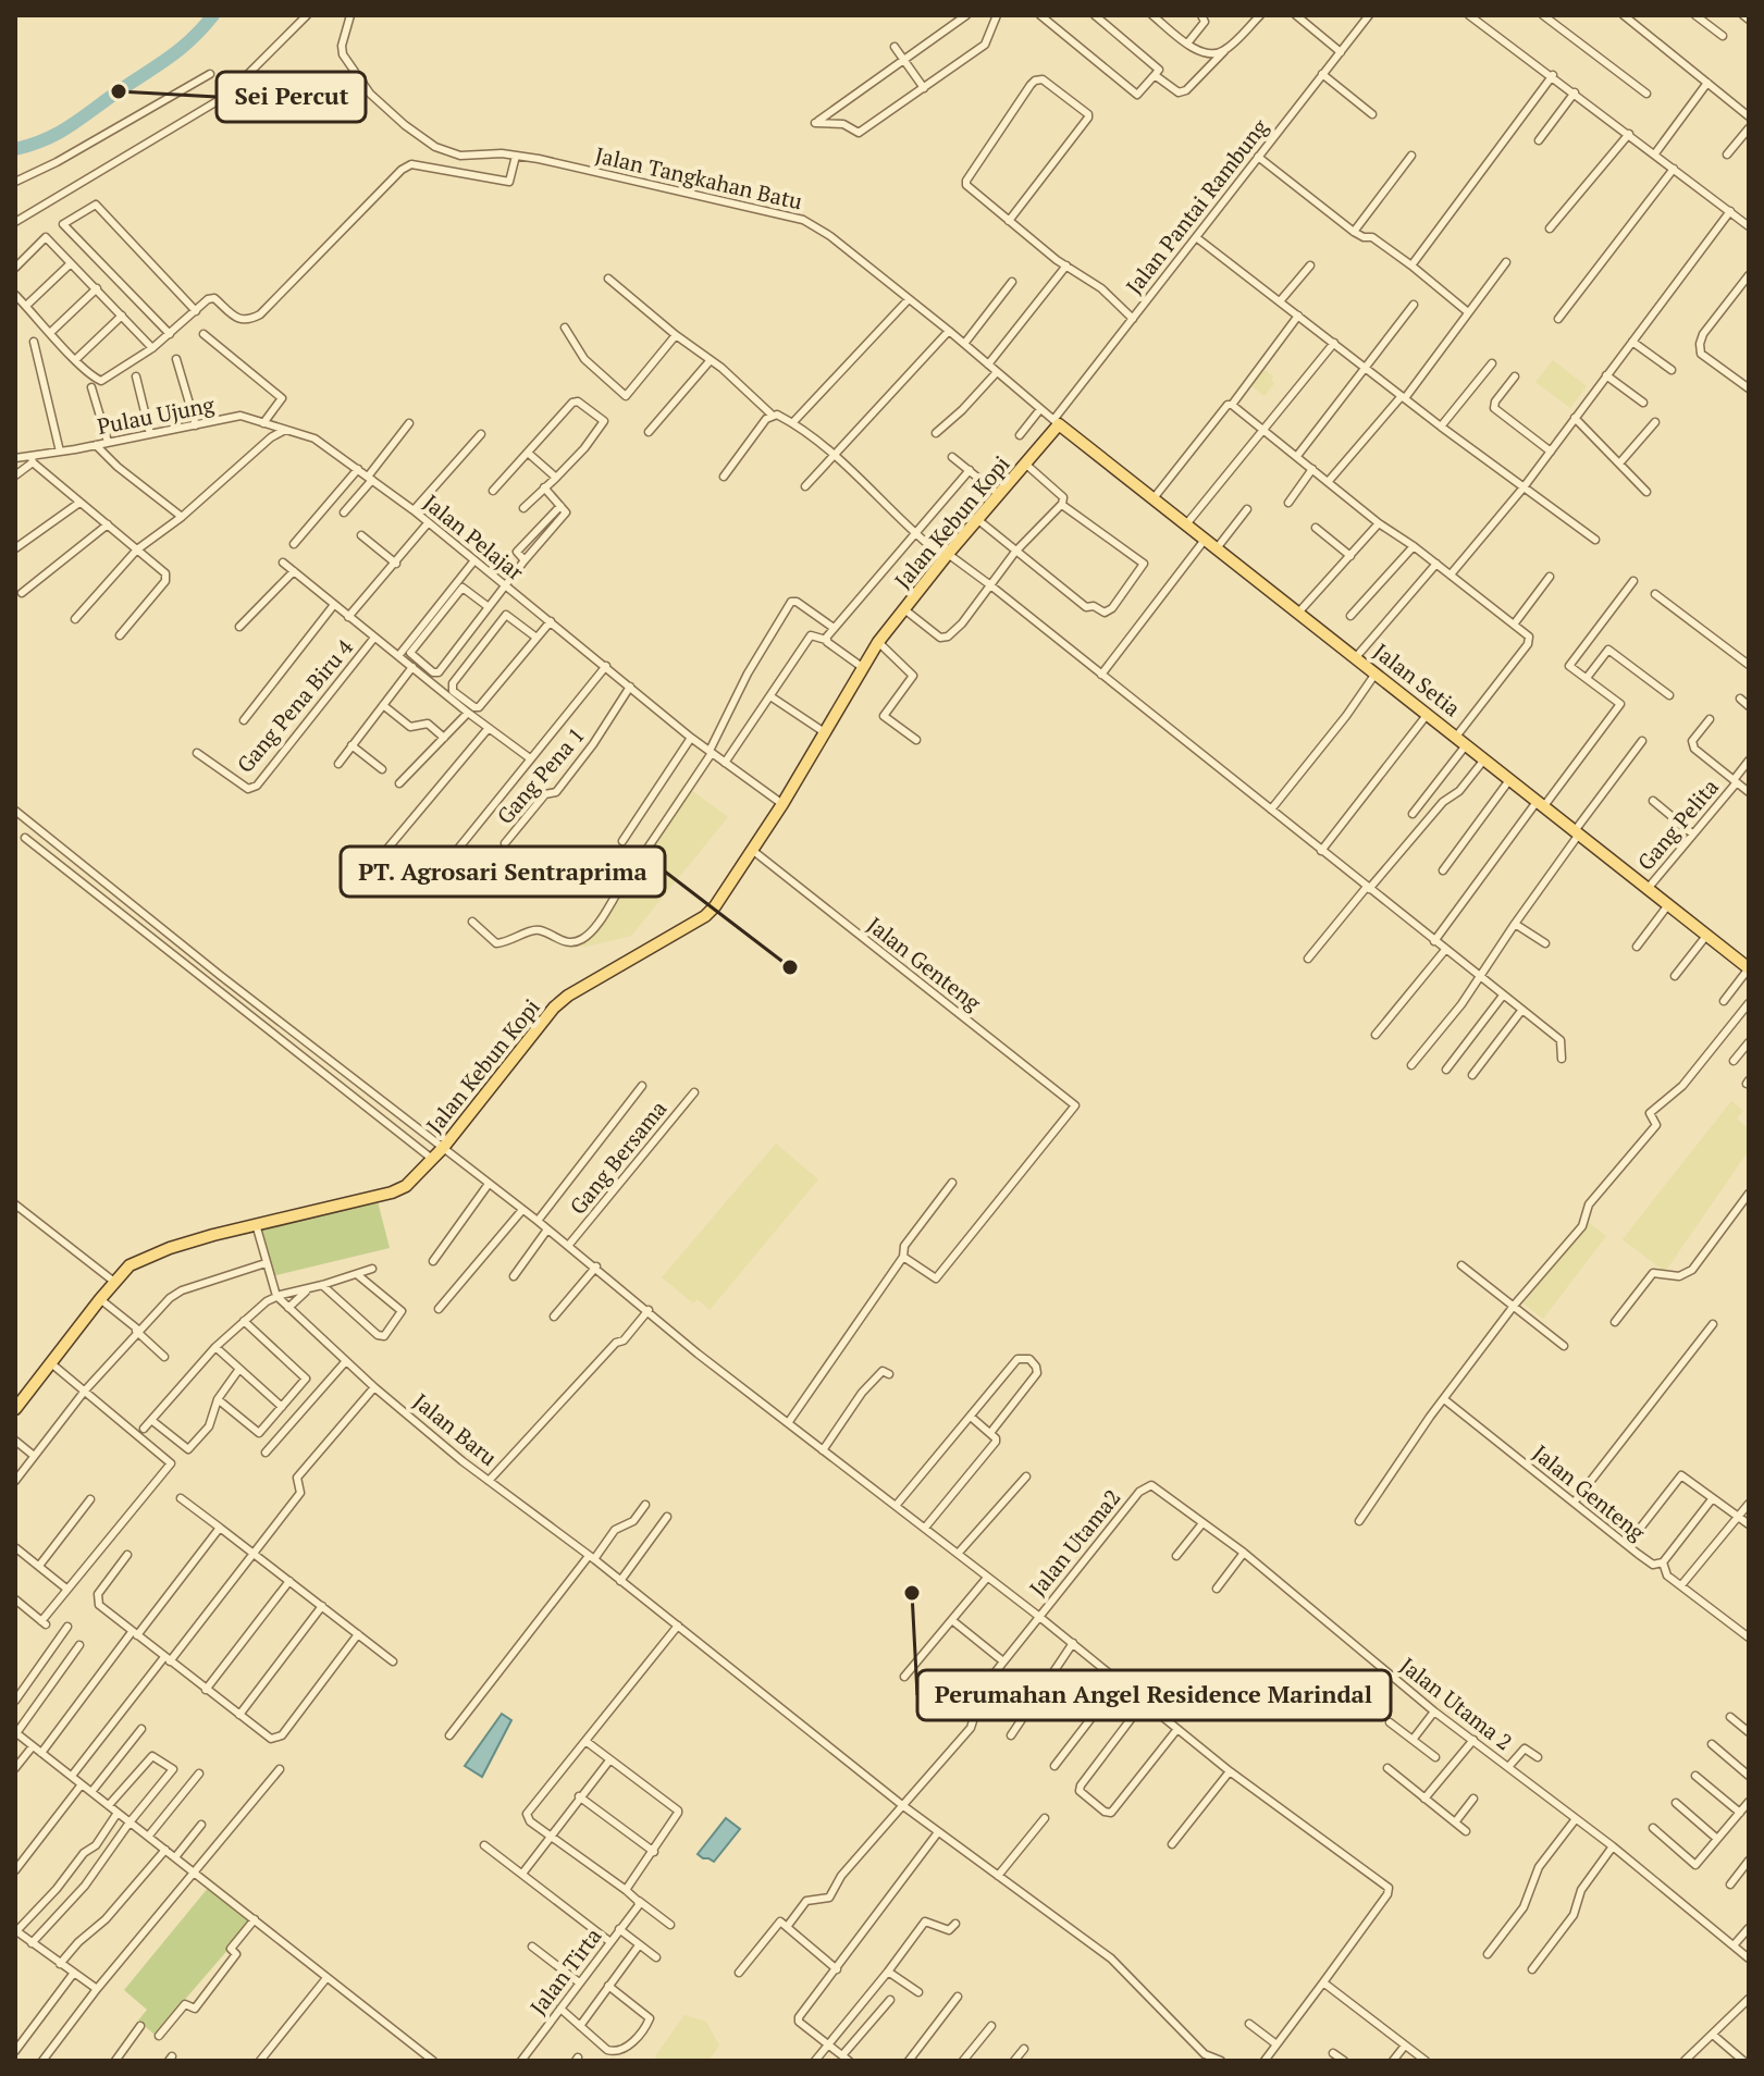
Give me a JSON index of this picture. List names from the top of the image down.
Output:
{
  "streets": {
    "main road": ["Jalan Kebun Kopi", "Jalan Setia"],
    "street": [
      "Jalan Tangkahan Batu",
      "Jalan Pantai Rambung",
      "Pulau Ujung",
      "Jalan Pelajar",
      "Gang Pena Biru 4",
      "Gang Pena 1",
      "Gang Pelita",
      "Jalan Genteng",
      "Gang Bersama",
      "Jalan Baru",
      "Jalan Utama2",
      "Jalan Utama 2",
      "Jalan Tirta"
    ]
  },
  "crossings": [
    ["Jalan Tangkahan Batu", "Jalan Pantai Rambung"],
    ["Jalan Tangkahan Batu", "Jalan Kebun Kopi"],
    ["Jalan Tangkahan Batu", "Jalan Setia"],
    ["Jalan Pantai Rambung", "Jalan Kebun Kopi"],
    ["Jalan Pantai Rambung", "Jalan Setia"],
    ["Pulau Ujung", "Jalan Pelajar"],
    ["Jalan Kebun Kopi", "Jalan Pelajar"],
    ["Jalan Kebun Kopi", "Jalan Setia"],
    ["Jalan Kebun Kopi", "Jalan Genteng"],
    ["Jalan Kebun Kopi", "Jalan Baru"],
    ["Jalan Pelajar", "Gang Pena 1"],
    ["Jalan Setia", "Gang Pelita"],
    ["Jalan Baru", "Jalan Utama2"],
    ["Jalan Utama2", "Jalan Utama 2"]
  ],
  "places": ["Sei Percut", "PT. Agrosari Sentraprima", "Perumahan Angel Residence Marindal"]
}
